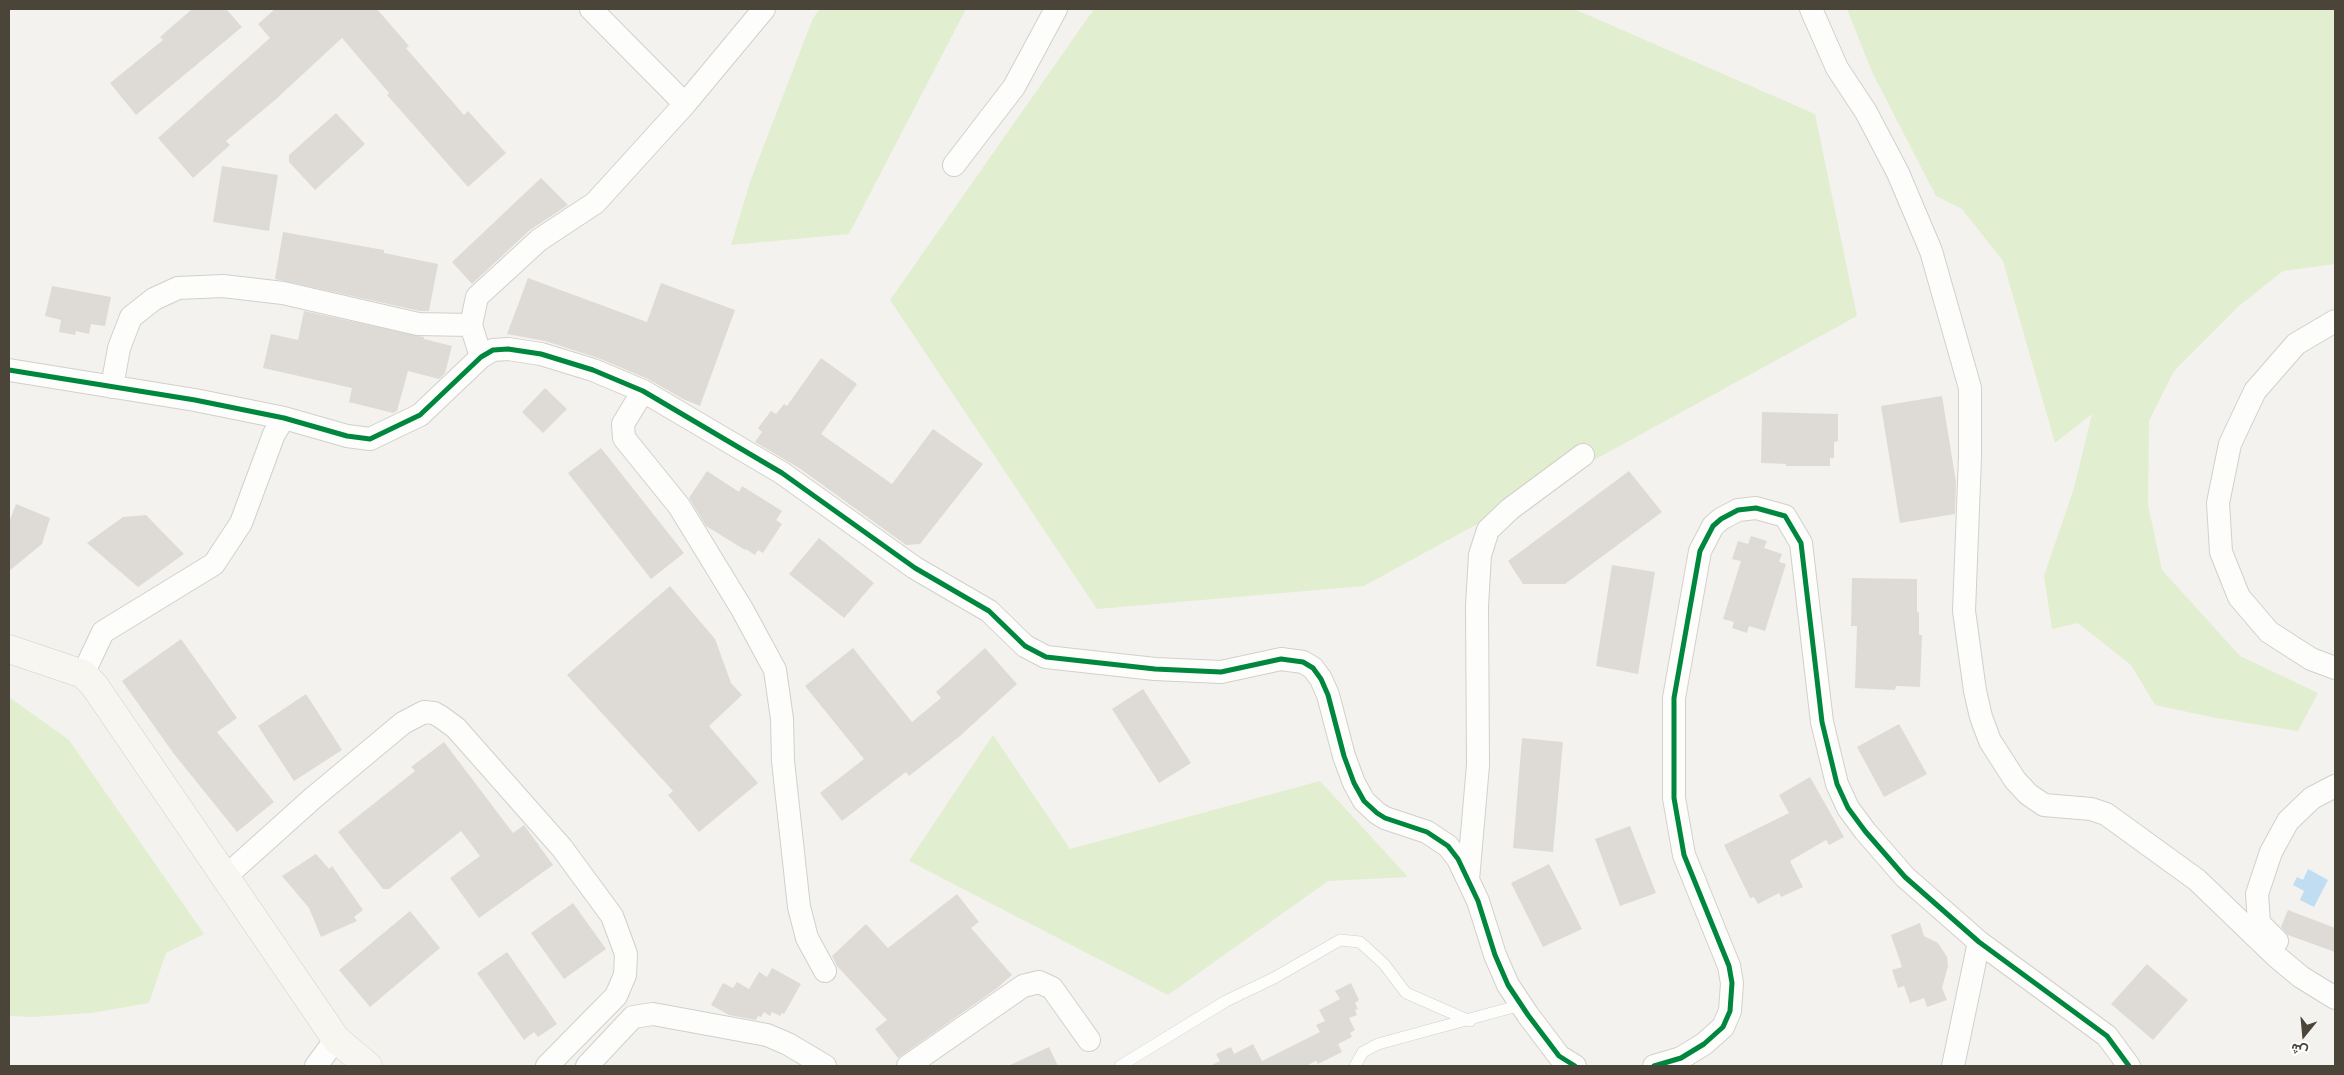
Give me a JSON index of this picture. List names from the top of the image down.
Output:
{
  "north": "bottom"
}
